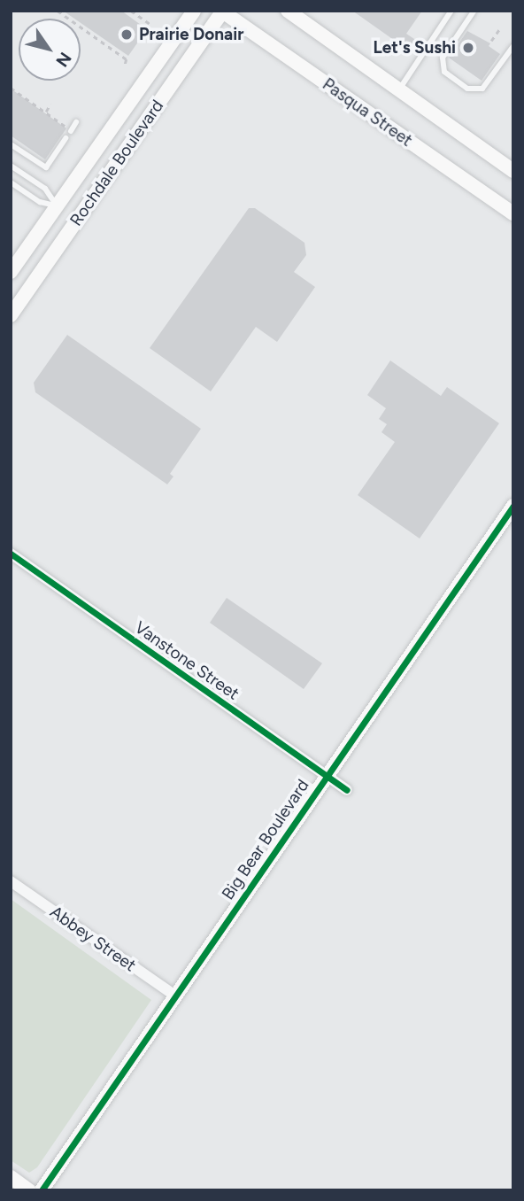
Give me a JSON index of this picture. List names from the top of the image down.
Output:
{
  "streets": {
    "street": [
      "Pasqua Street",
      "Rochdale Boulevard",
      "Vanstone Street",
      "Big Bear Boulevard",
      "Abbey Street"
    ]
  },
  "crossings": [
    ["Pasqua Street", "Rochdale Boulevard"],
    ["Vanstone Street", "Big Bear Boulevard"],
    ["Big Bear Boulevard", "Abbey Street"]
  ],
  "places": ["Prairie Donair", "Let's Sushi"],
  "north": "bottom right"
}
